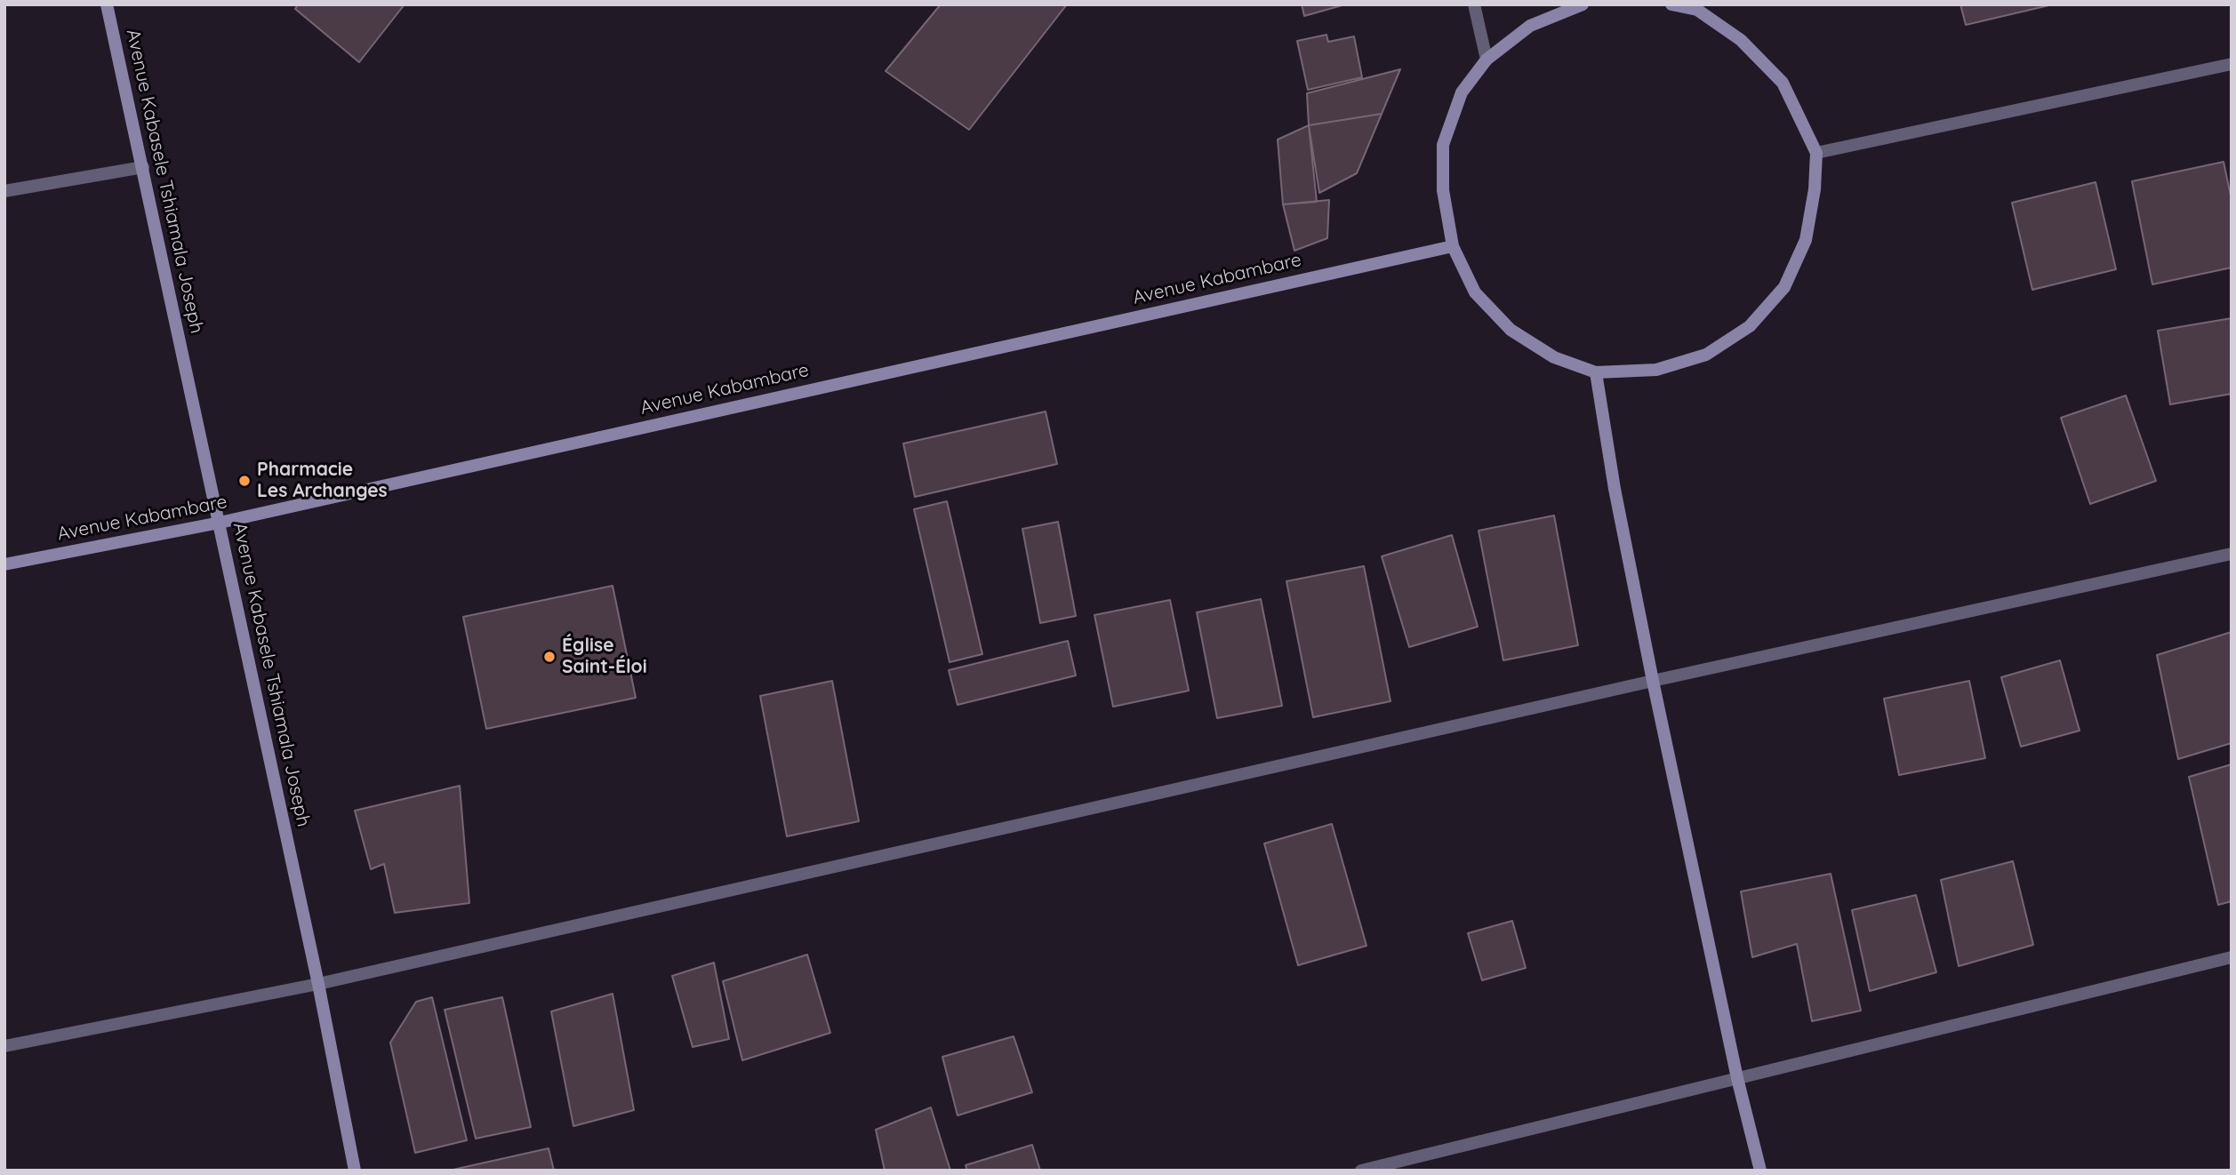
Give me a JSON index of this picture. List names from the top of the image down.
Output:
{
  "streets": {
    "main road": ["Avenue Kabasele Tshiamala Joseph", "Avenue Kabambare"]
  },
  "crossings": [
    ["Avenue Kabasele Tshiamala Joseph", "Avenue Kabambare"]
  ],
  "places": ["Pharmacie Les Archanges", "Église Saint-Éloi"]
}
